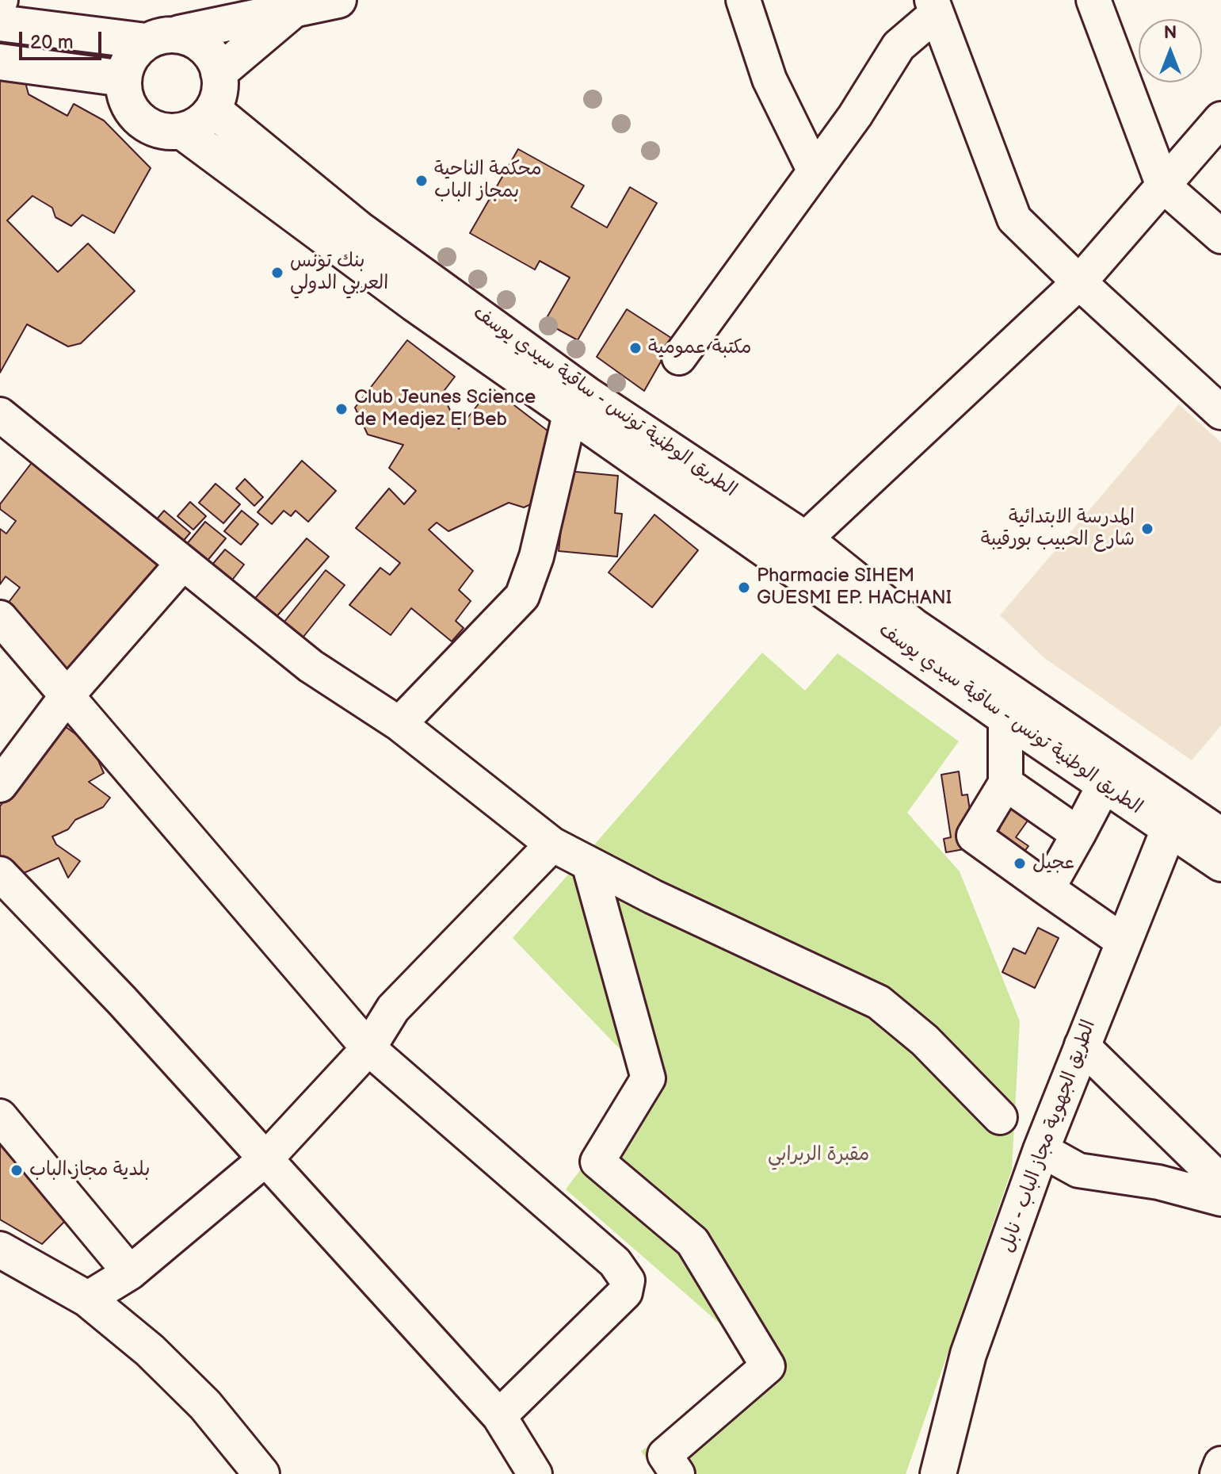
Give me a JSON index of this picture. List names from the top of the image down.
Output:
{
  "streets": {
    "main road": ["الطريق الوطنية تونس - ساقية سيدي يوسف", "الطريق الجهوية مجاز الباب - نابل"]
  },
  "crossings": [
    ["الطريق الوطنية تونس - ساقية سيدي يوسف", "الطريق الجهوية مجاز الباب - نابل"]
  ],
  "parks": ["مقبرة الربرابي"],
  "places": [
    "محكمة الناحية بمجاز الباب",
    "بنك تونس العربي الدولي",
    "مكتبة عمومية",
    "Club Jeunes Science de Medjez El Beb",
    "المدرسة الابتدائية شارع الحبيب بورقيبة",
    "Pharmacie SIHEM GUESMI EP. HACHANI",
    "عجيل",
    "بلدية مجاز الباب"
  ],
  "scale_bar": "20 m",
  "north": "top"
}
